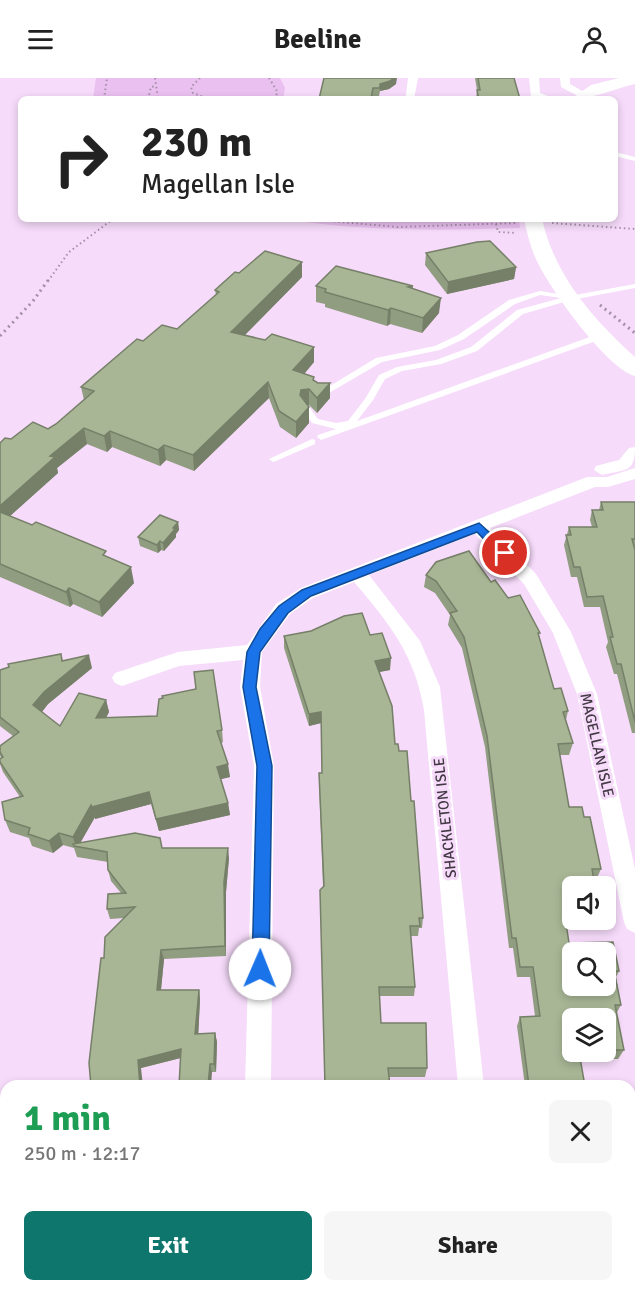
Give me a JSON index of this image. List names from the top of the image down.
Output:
{
  "streets": {
    "street": ["MAGELLAN ISLE", "SHACKLETON ISLE"]
  },
  "page": {
    "header": "Beeline",
    "turn": ["230 m", "Magellan Isle"],
    "heading": ["1 min", "250 m · 12:17"],
    "buttons": ["Exit", "Share"]
  }
}
